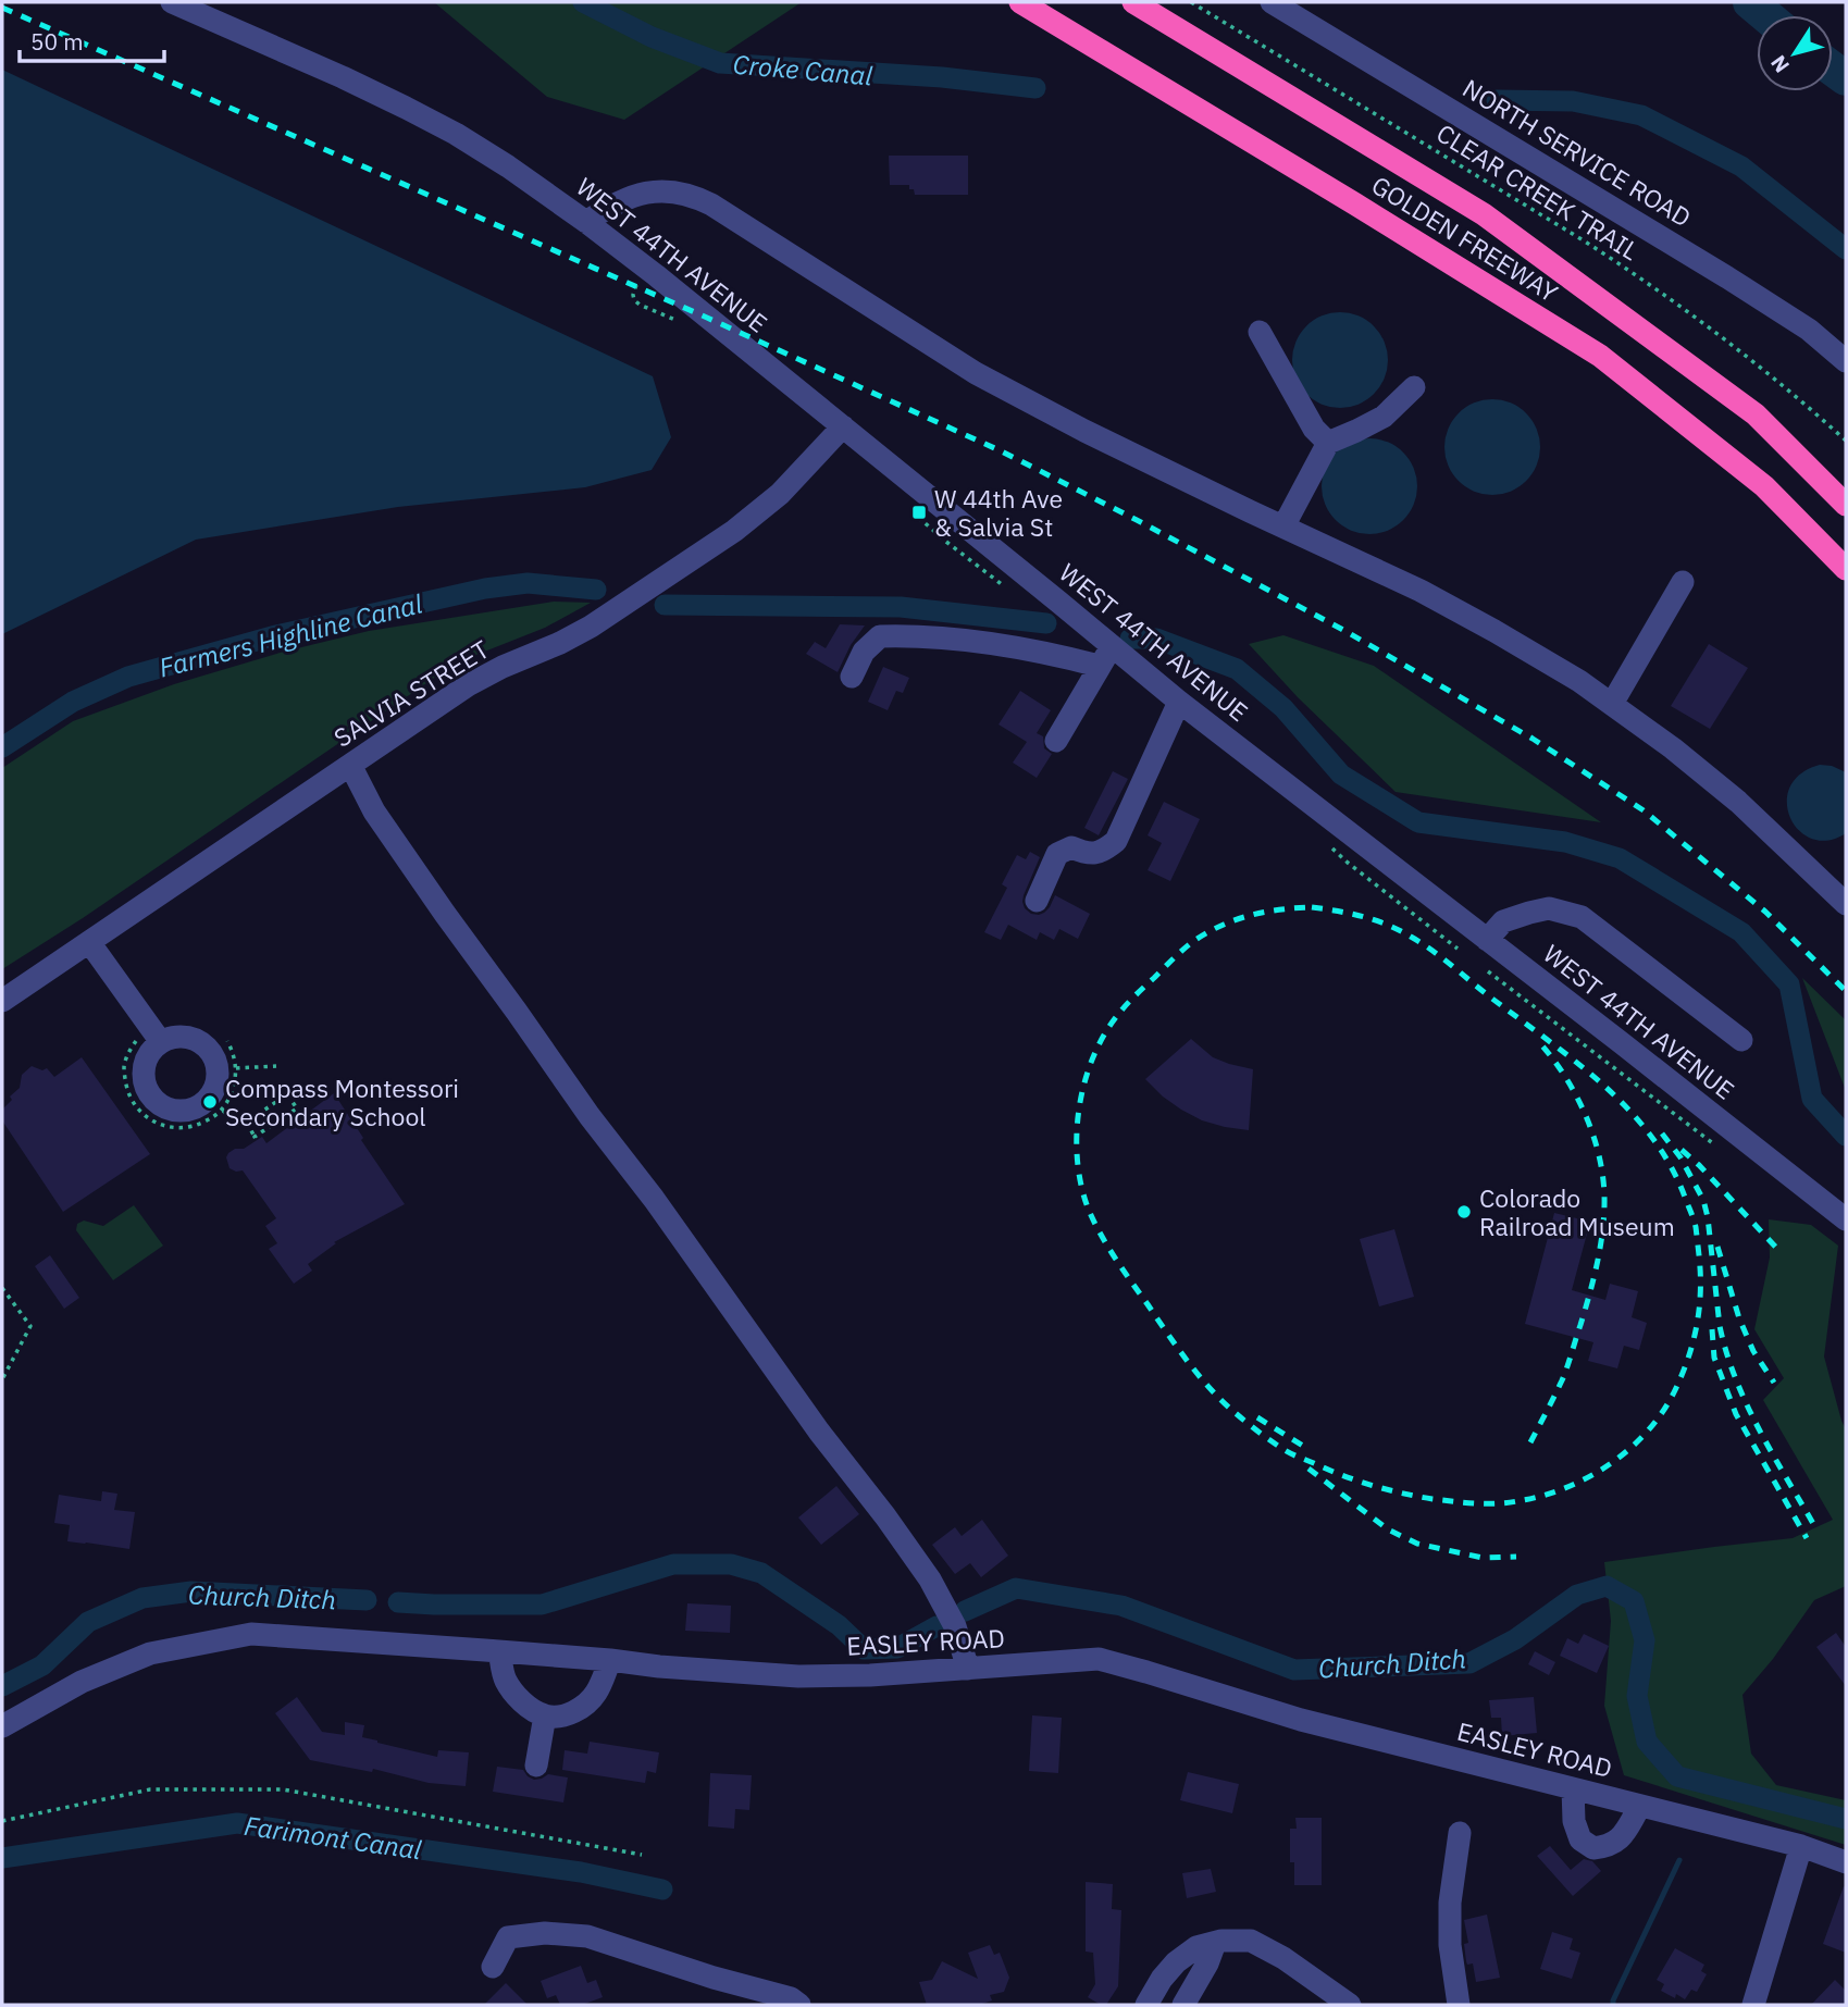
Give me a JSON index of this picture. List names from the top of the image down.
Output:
{
  "streets": {
    "highway": ["GOLDEN FREEWAY"],
    "street": [
      "NORTH SERVICE ROAD",
      "WEST 44TH AVENUE",
      "SALVIA STREET",
      "EASLEY ROAD"
    ],
    "path": ["CLEAR CREEK TRAIL"]
  },
  "crossings": [
    ["WEST 44TH AVENUE", "SALVIA STREET"]
  ],
  "water": [
    "Croke Canal",
    "Farmers Highline Canal",
    "Church Ditch",
    "Farimont Canal"
  ],
  "places": {
    "transit": ["W 44th Ave & Salvia St"],
    "other": ["Compass Montessori Secondary School", "Colorado Railroad Museum"]
  },
  "scale_bar": "50 m",
  "north": "bottom left"
}
